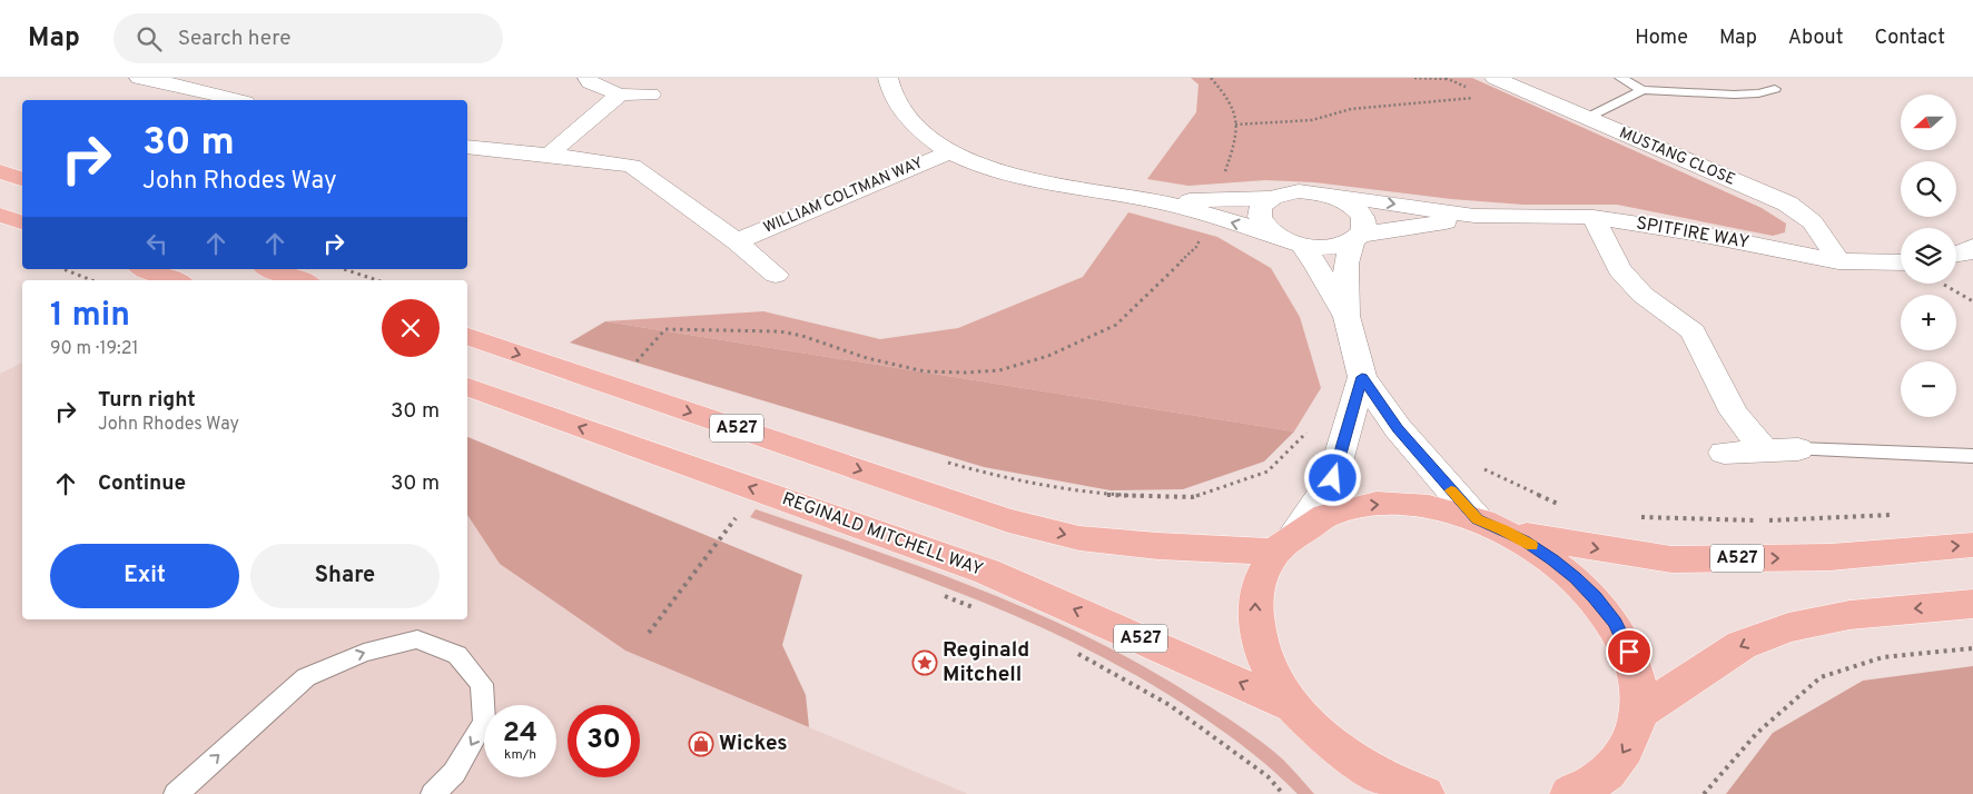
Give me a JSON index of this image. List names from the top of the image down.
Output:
{
  "streets": {
    "main road": ["A527", "REGINALD MITCHELL WAY"],
    "street": ["MUSTANG CLOSE", "WILLIAM COLTMAN WAY", "SPITFIRE WAY"]
  },
  "crossings": [
    ["MUSTANG CLOSE", "SPITFIRE WAY"]
  ],
  "places": {
    "place": ["Reginald Mitchell"],
    "shop": ["Wickes"]
  },
  "north": "left",
  "page": {
    "header": "Map",
    "search": "Search here",
    "nav": [
      "Home",
      "Map",
      "About",
      "Contact"
    ],
    "map_buttons": ["+", "−"],
    "turn": ["30 m", "John Rhodes Way"],
    "heading": ["1 min", "90 m · 19:21"],
    "list": [
      {
        "name": "Turn right",
        "note": "John Rhodes Way",
        "value": "30 m"
      },
      {
        "name": "Continue",
        "value": "30 m"
      }
    ],
    "buttons": ["Exit", "Share"],
    "speed": "24 km/h",
    "limit": "30"
  }
}
